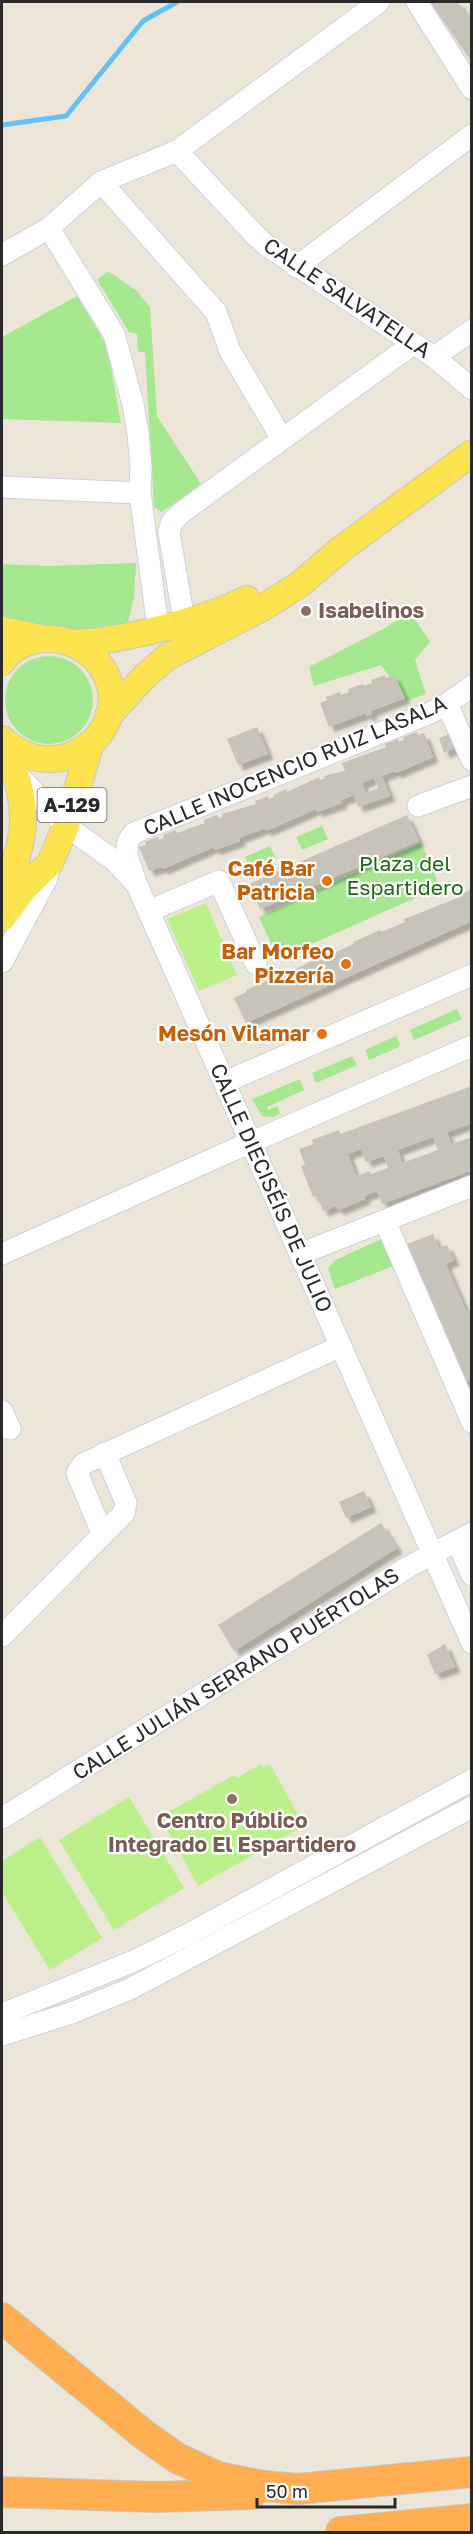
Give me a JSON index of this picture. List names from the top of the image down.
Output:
{
  "streets": {
    "main road": ["A-129"],
    "street": [
      "CALLE SALVATELLA",
      "CALLE INOCENCIO RUIZ LASALA",
      "CALLE DIECISÉIS DE JULIO",
      "CALLE JULIÁN SERRANO PUÉRTOLAS"
    ]
  },
  "crossings": [
    ["CALLE INOCENCIO RUIZ LASALA", "CALLE DIECISÉIS DE JULIO"],
    ["A-129", "CALLE DIECISÉIS DE JULIO"],
    ["CALLE DIECISÉIS DE JULIO", "CALLE JULIÁN SERRANO PUÉRTOLAS"]
  ],
  "parks": ["Plaza del Espartidero"],
  "places": [
    "Isabelinos",
    "Café Bar Patricia",
    "Bar Morfeo Pizzería",
    "Mesón Vilamar",
    "Centro Público Integrado El Espartidero"
  ],
  "scale_bar": "50 m"
}
